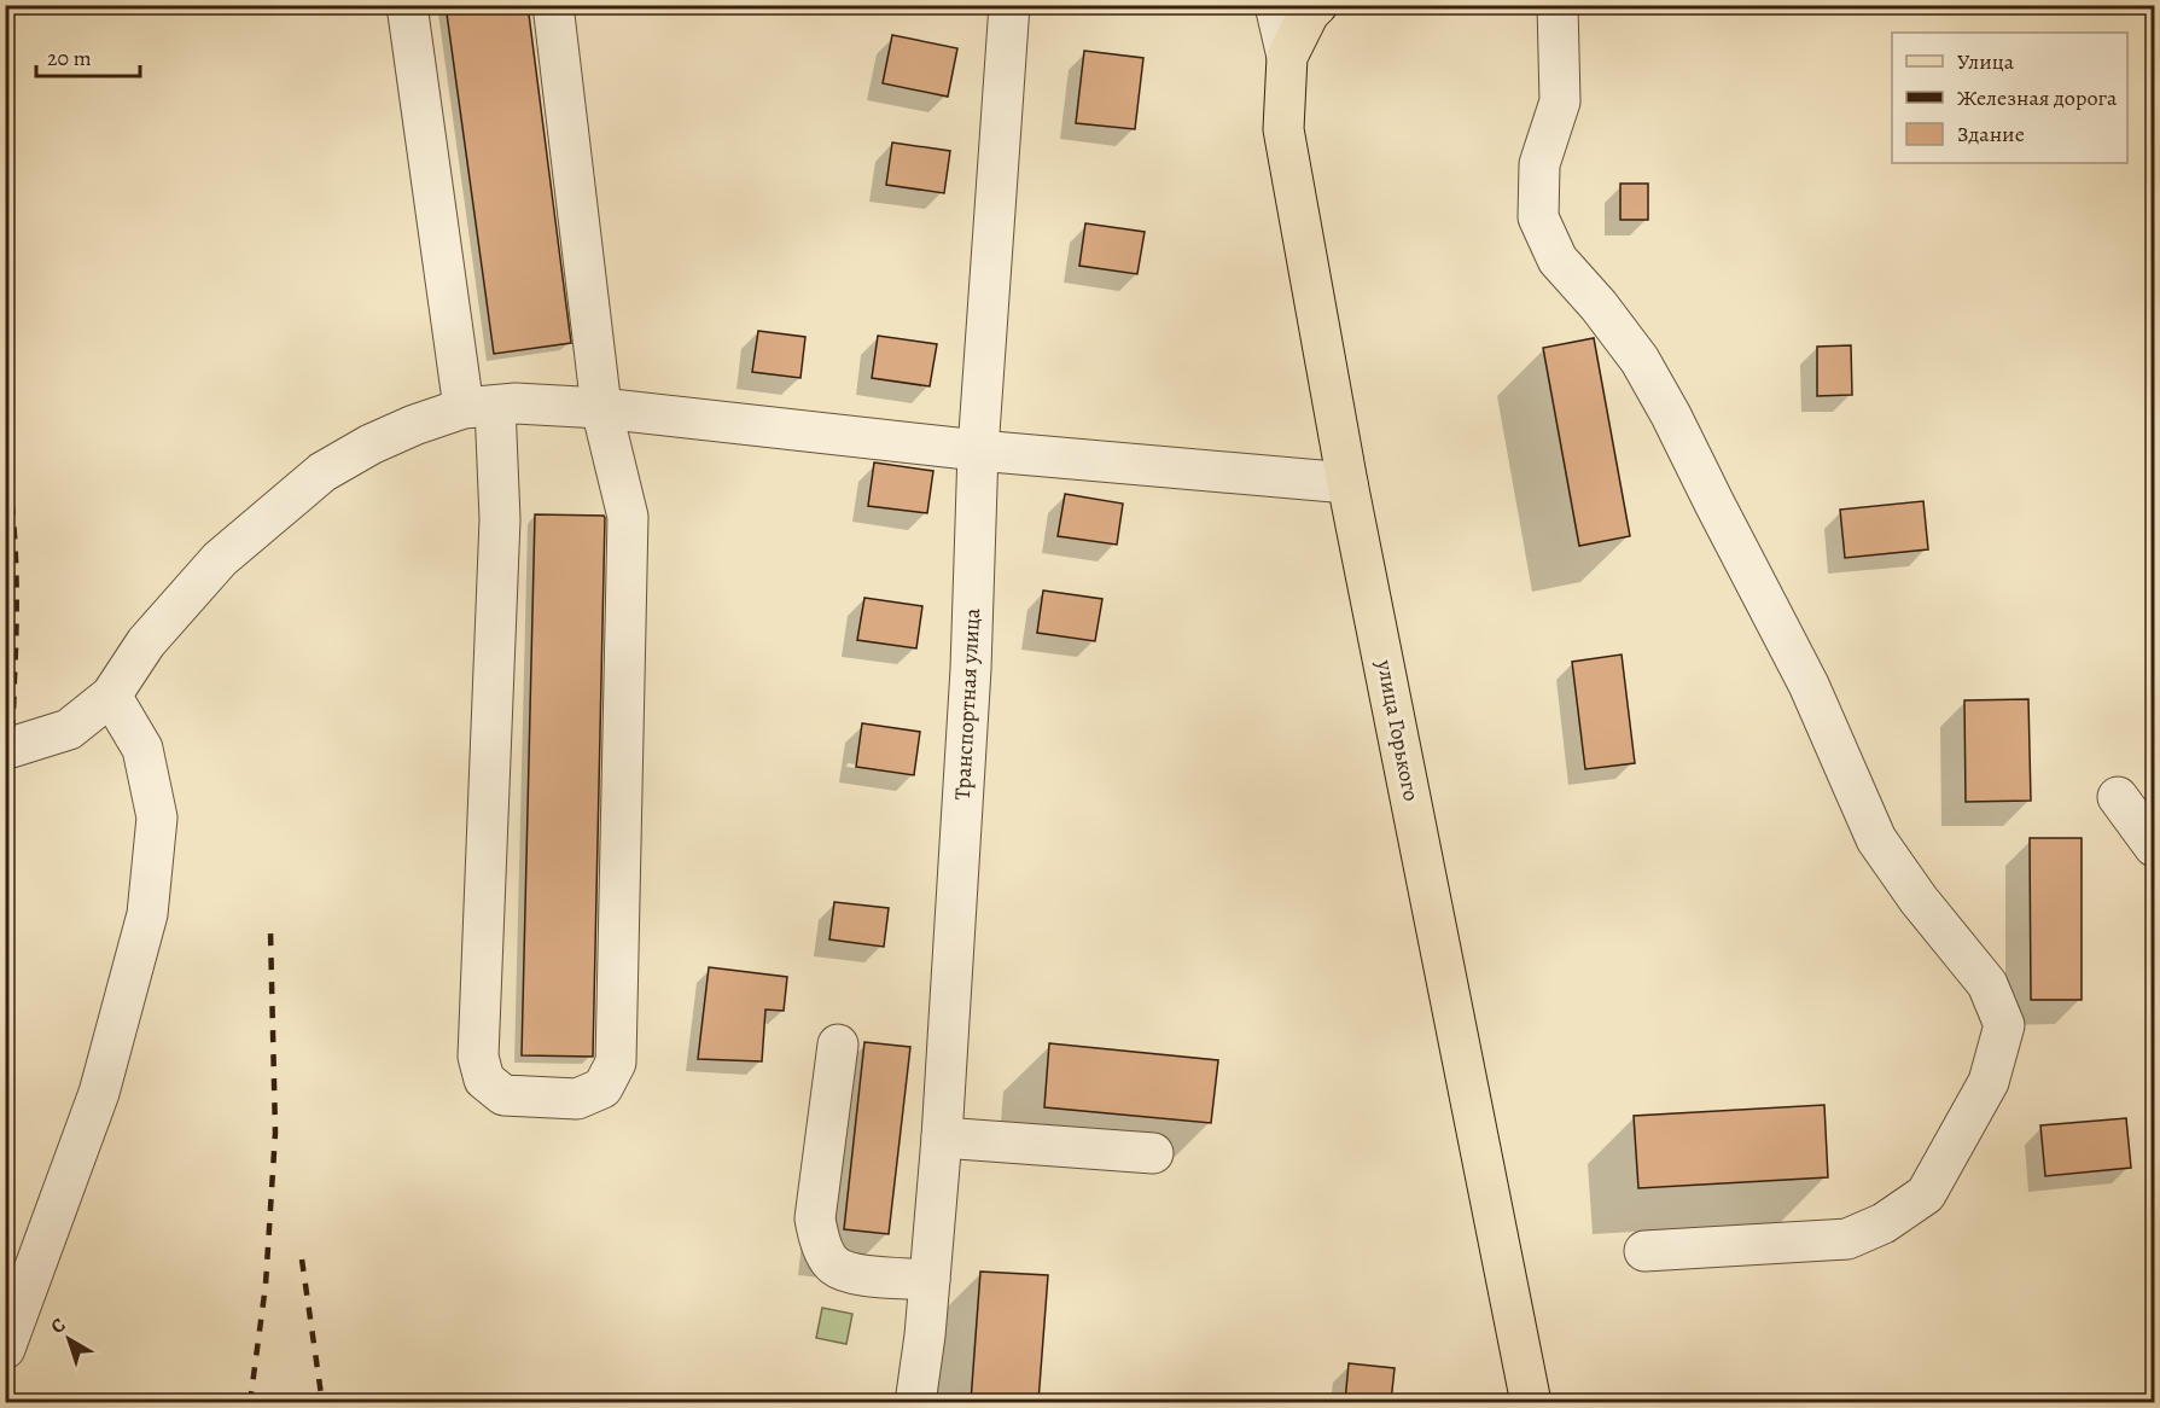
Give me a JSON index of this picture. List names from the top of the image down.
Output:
{
  "streets": {
    "main road": ["улица Горького"],
    "lane": ["Транспортная улица"]
  },
  "legend": ["Улица", "Железная дорога", "Здание"],
  "scale_bar": "20 m",
  "north": "top left"
}
